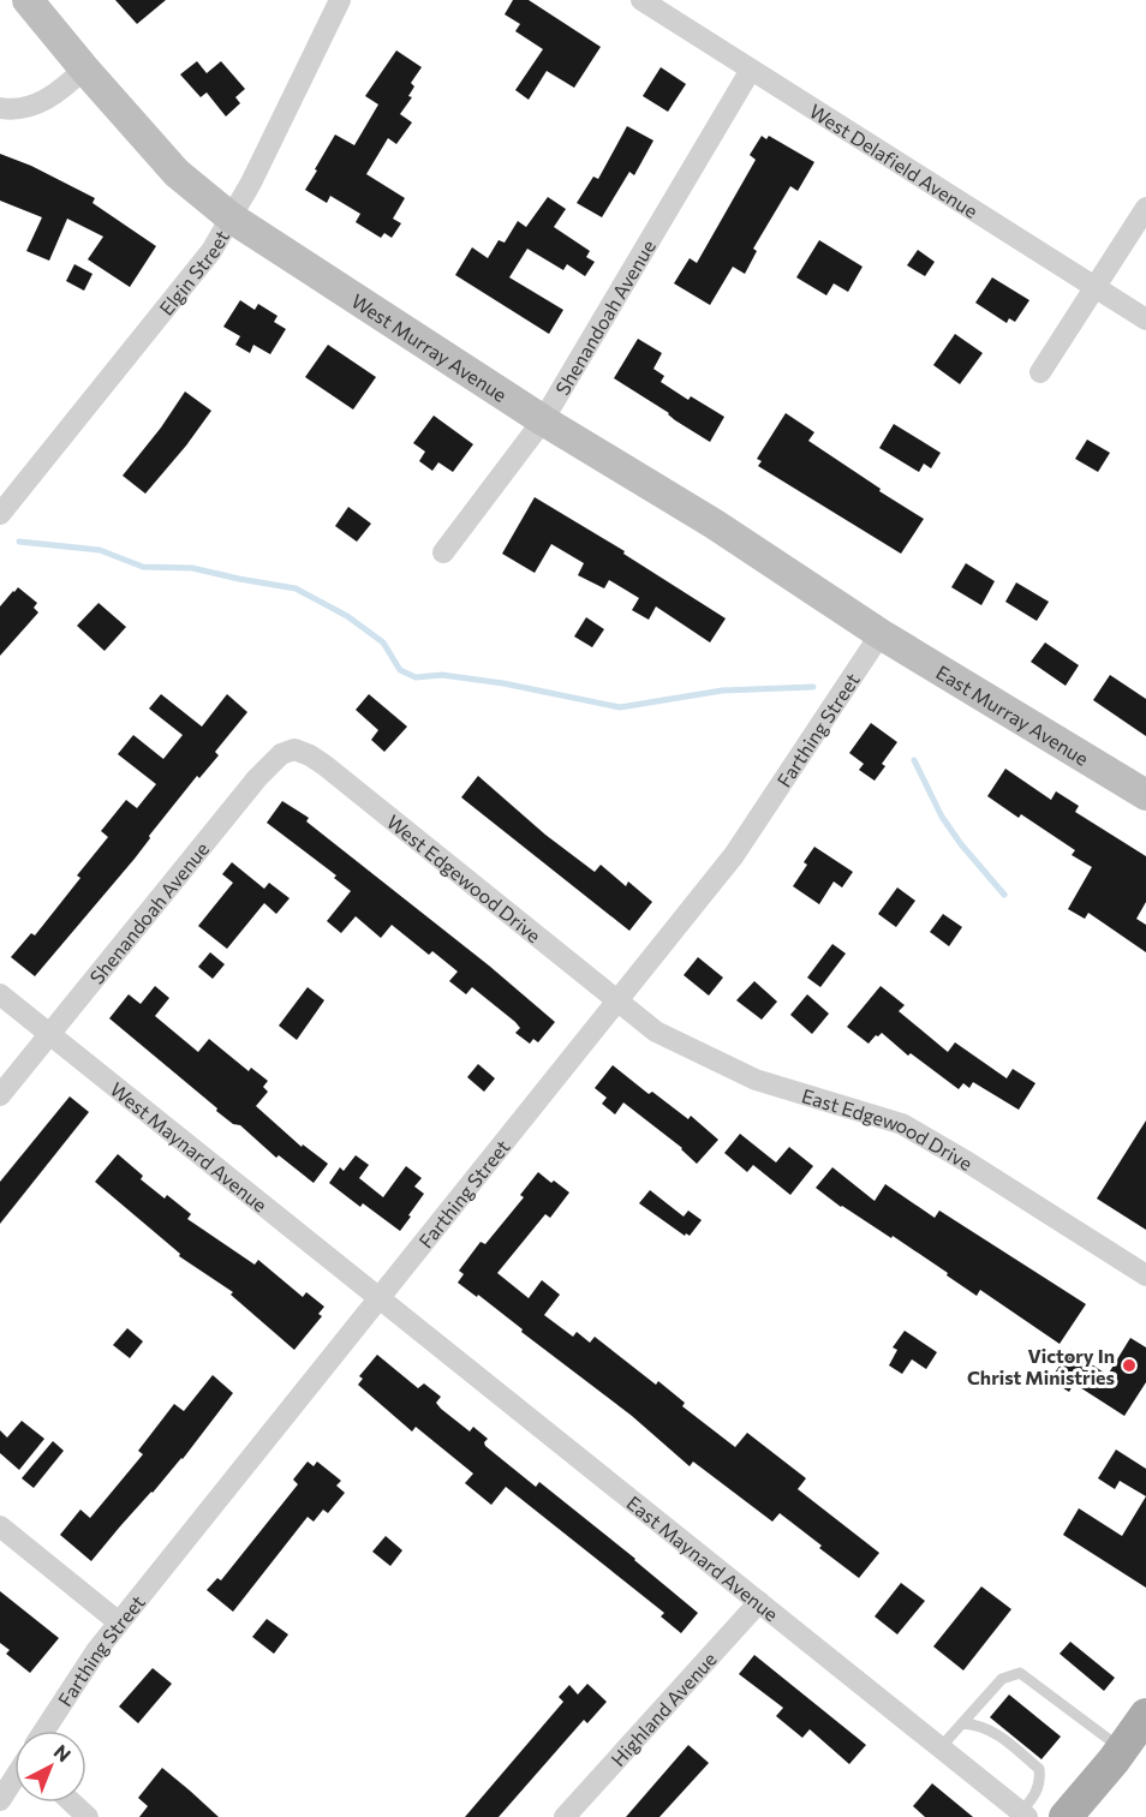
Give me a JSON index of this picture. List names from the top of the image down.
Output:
{
  "streets": {
    "street": [
      "West Delafield Avenue",
      "Elgin Street",
      "Shenandoah Avenue",
      "West Murray Avenue",
      "East Murray Avenue",
      "Farthing Street",
      "West Edgewood Drive",
      "East Edgewood Drive",
      "West Maynard Avenue",
      "East Maynard Avenue",
      "Highland Avenue"
    ]
  },
  "crossings": [
    ["West Delafield Avenue", "Shenandoah Avenue"],
    ["Elgin Street", "West Murray Avenue"],
    ["Shenandoah Avenue", "West Murray Avenue"],
    ["Shenandoah Avenue", "West Edgewood Drive"],
    ["Shenandoah Avenue", "West Maynard Avenue"],
    ["West Murray Avenue", "East Murray Avenue"],
    ["West Murray Avenue", "Farthing Street"],
    ["East Murray Avenue", "Farthing Street"],
    ["Farthing Street", "West Edgewood Drive"],
    ["Farthing Street", "East Edgewood Drive"],
    ["Farthing Street", "West Maynard Avenue"],
    ["Farthing Street", "East Maynard Avenue"],
    ["West Edgewood Drive", "East Edgewood Drive"],
    ["West Maynard Avenue", "East Maynard Avenue"],
    ["East Maynard Avenue", "Highland Avenue"]
  ],
  "places": ["Victory In Christ Ministries"],
  "north": "top right"
}
